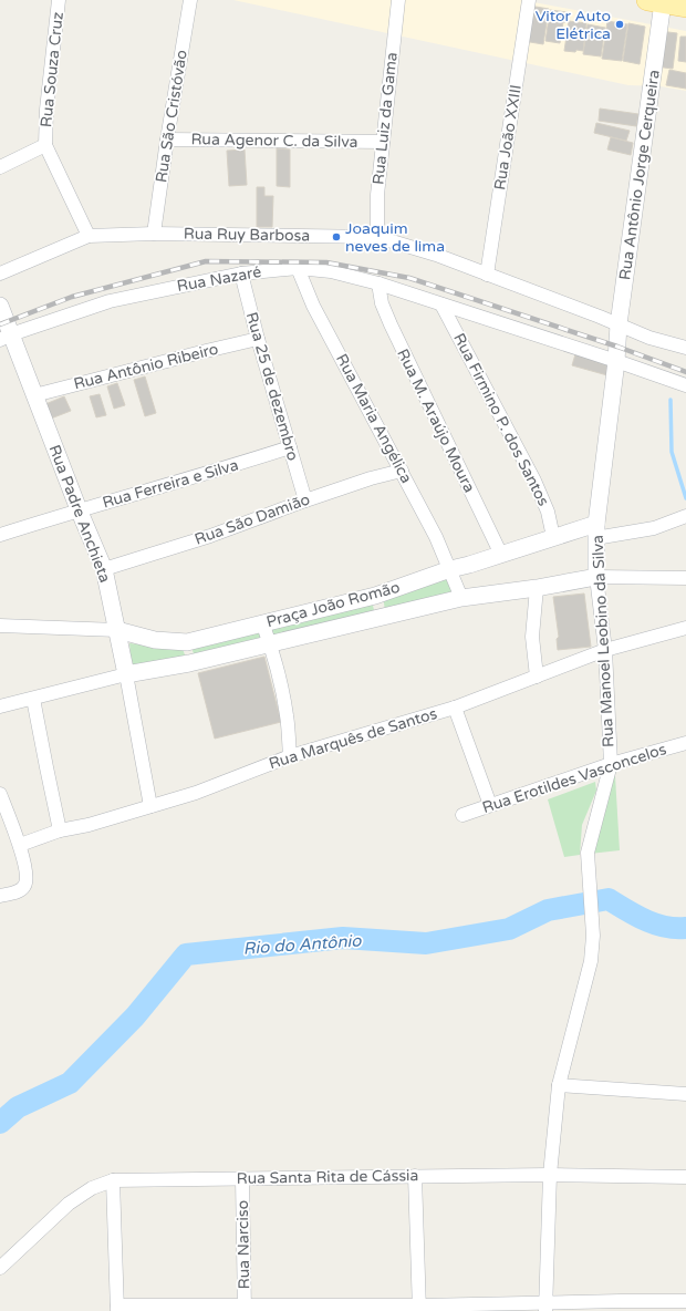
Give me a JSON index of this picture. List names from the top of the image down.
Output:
{
  "streets": {
    "street": [
      "Rua Souza Cruz",
      "Rua São Cristóvão",
      "Rua Luiz da Gama",
      "Rua João XXIII",
      "Rua Agenor C. da Silva",
      "Rua Antônio Jorge Cerqueira",
      "Rua Ruy Barbosa",
      "Rua Nazaré",
      "Rua Antônio Ribeiro",
      "Rua 25 de dezembro",
      "Rua Maria Angélica",
      "Rua Firmino P. dos Santos",
      "Rua M. Araújo Moura",
      "Rua Ferreira e Silva",
      "Rua Padre Anchieta",
      "Rua São Damião",
      "Praça João Romão",
      "Rua Manoel Leobino da Silva",
      "Rua Marquês de Santos",
      "Rua Erotildes Vasconcelos",
      "Rua Santa Rita de Cássia",
      "Rua Narciso"
    ]
  },
  "crossings": [
    ["Rua Souza Cruz", "Rua Ruy Barbosa"],
    ["Rua São Cristóvão", "Rua Agenor C. da Silva"],
    ["Rua São Cristóvão", "Rua Ruy Barbosa"],
    ["Rua Luiz da Gama", "Rua Agenor C. da Silva"],
    ["Rua Luiz da Gama", "Rua Ruy Barbosa"],
    ["Rua João XXIII", "Rua Ruy Barbosa"],
    ["Rua Antônio Jorge Cerqueira", "Rua Ruy Barbosa"],
    ["Rua Antônio Jorge Cerqueira", "Rua Nazaré"],
    ["Rua Antônio Jorge Cerqueira", "Rua Manoel Leobino da Silva"],
    ["Rua Nazaré", "Rua 25 de dezembro"],
    ["Rua Nazaré", "Rua Maria Angélica"],
    ["Rua Nazaré", "Rua Firmino P. dos Santos"],
    ["Rua Nazaré", "Rua M. Araújo Moura"],
    ["Rua Nazaré", "Rua Padre Anchieta"],
    ["Rua Nazaré", "Rua Manoel Leobino da Silva"],
    ["Rua Antônio Ribeiro", "Rua 25 de dezembro"],
    ["Rua Antônio Ribeiro", "Rua Padre Anchieta"],
    ["Rua 25 de dezembro", "Rua Ferreira e Silva"],
    ["Rua 25 de dezembro", "Rua São Damião"],
    ["Rua Maria Angélica", "Rua São Damião"],
    ["Rua Maria Angélica", "Praça João Romão"],
    ["Rua Firmino P. dos Santos", "Praça João Romão"],
    ["Rua M. Araújo Moura", "Praça João Romão"],
    ["Rua Ferreira e Silva", "Rua Padre Anchieta"],
    ["Rua Padre Anchieta", "Rua São Damião"],
    ["Rua Padre Anchieta", "Praça João Romão"],
    ["Rua Padre Anchieta", "Rua Marquês de Santos"],
    ["Praça João Romão", "Rua Manoel Leobino da Silva"],
    ["Rua Manoel Leobino da Silva", "Rua Marquês de Santos"],
    ["Rua Manoel Leobino da Silva", "Rua Erotildes Vasconcelos"],
    ["Rua Manoel Leobino da Silva", "Rua Santa Rita de Cássia"],
    ["Rua Santa Rita de Cássia", "Rua Narciso"]
  ],
  "water": ["Rio do Antônio"],
  "places": ["Vitor Auto Elétrica", "Joaquim neves de lima"]
}
